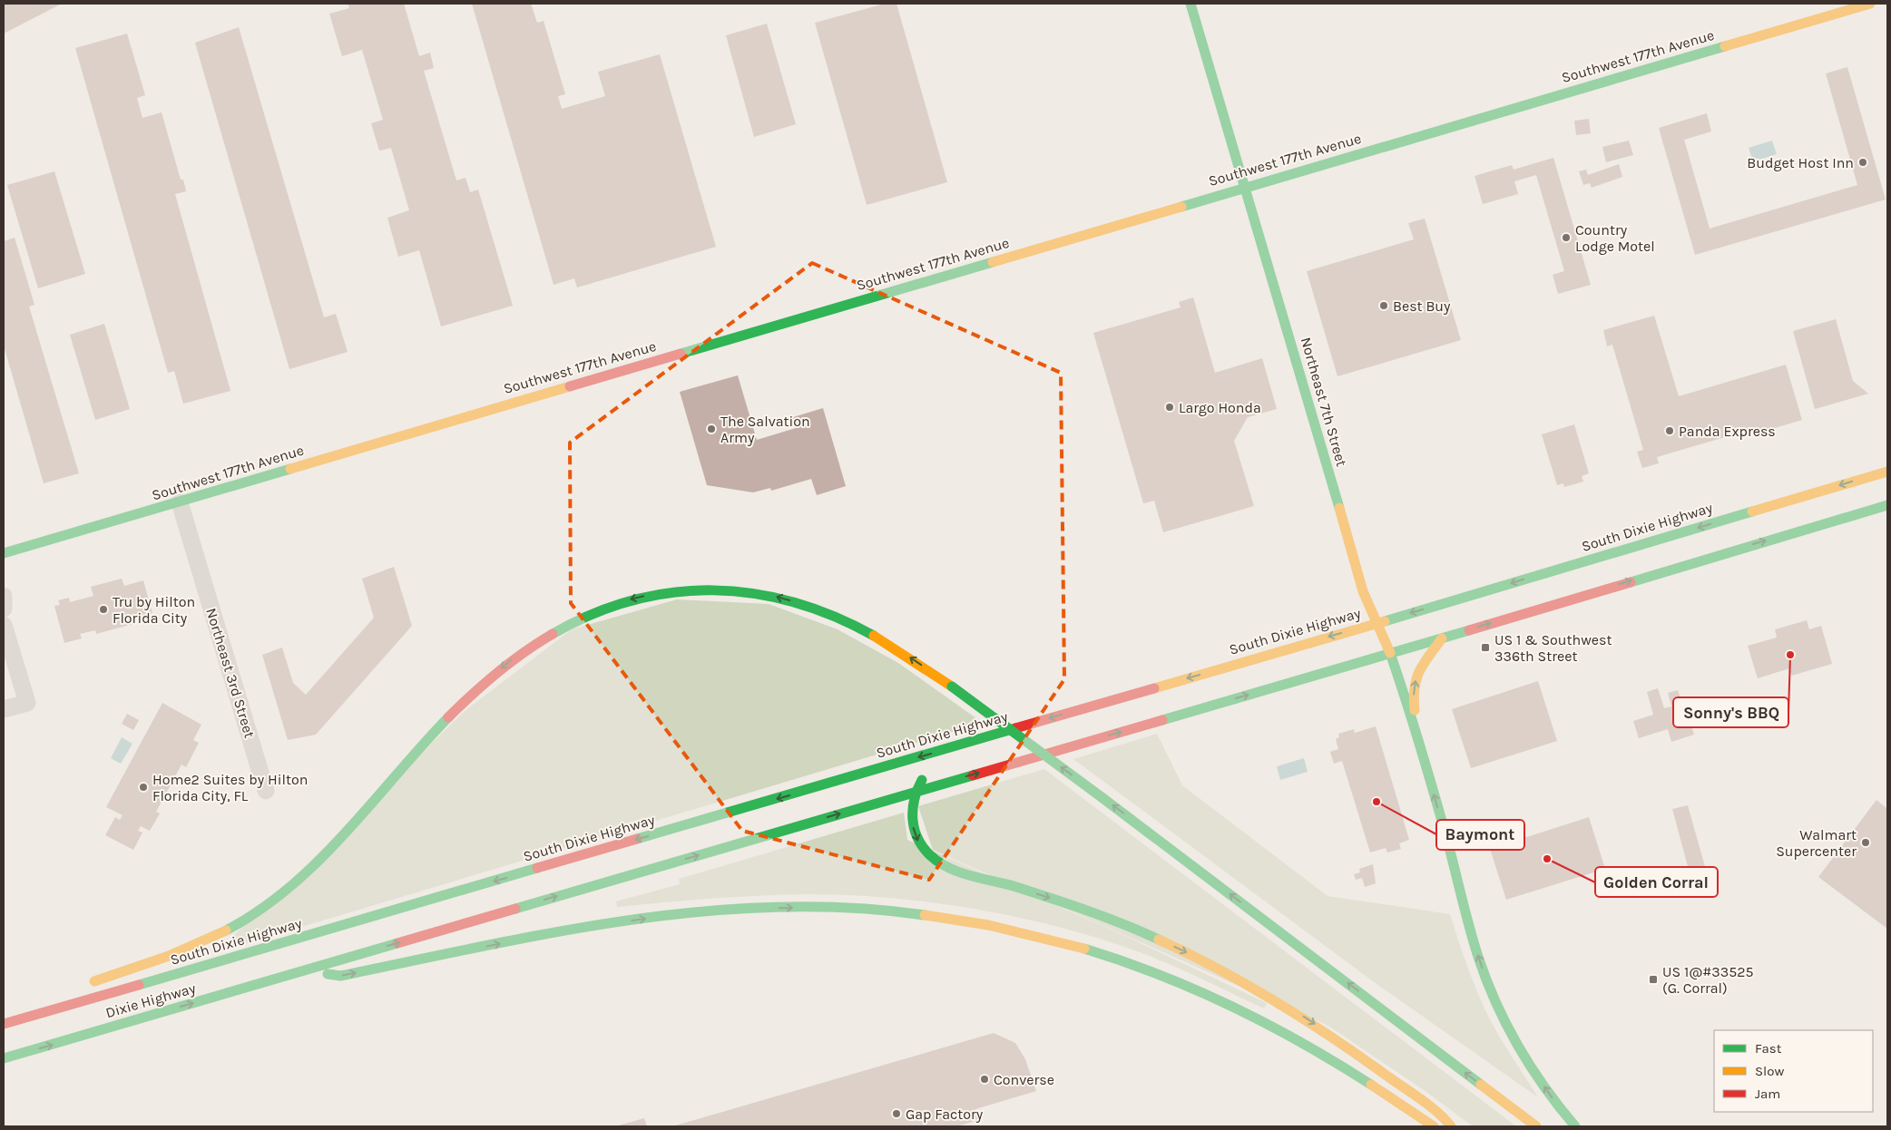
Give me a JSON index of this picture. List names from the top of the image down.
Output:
{
  "streets": {
    "main road": [
      "Southwest 177th Avenue",
      "Northeast 7th Street",
      "South Dixie Highway",
      "Dixie Highway"
    ],
    "street": ["Northeast 3rd Street"]
  },
  "crossings": [
    ["Southwest 177th Avenue", "Northeast 7th Street"],
    ["Southwest 177th Avenue", "Northeast 3rd Street"],
    ["Northeast 7th Street", "South Dixie Highway"]
  ],
  "one_way": ["Dixie Highway"],
  "places": {
    "other": [
      "Budget Host Inn",
      "Country Lodge Motel",
      "Best Buy",
      "Largo Honda",
      "The Salvation Army",
      "Panda Express",
      "Tru by Hilton Florida City",
      "Sonny's BBQ",
      "Home2 Suites by Hilton Florida City, FL",
      "Baymont",
      "Walmart Supercenter",
      "Golden Corral",
      "Converse",
      "Gap Factory"
    ],
    "transit": ["US 1 & Southwest 336th Street", "US 1@#33525 (G. Corral)"]
  },
  "legend": ["Fast", "Slow", "Jam"]
}
